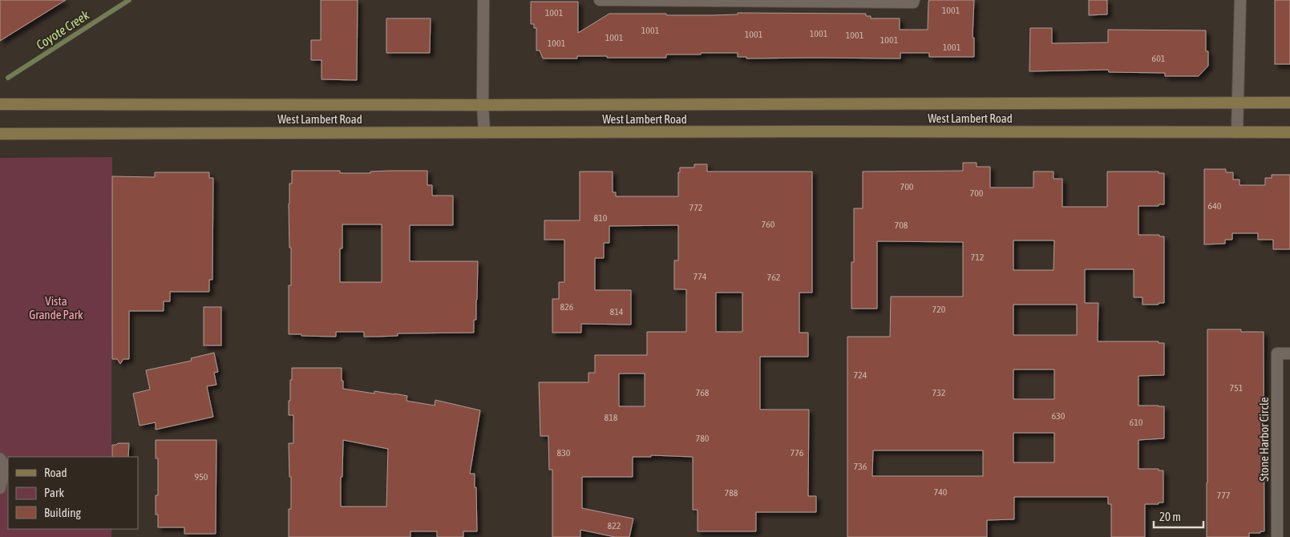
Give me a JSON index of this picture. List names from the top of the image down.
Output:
{
  "streets": {
    "main road": ["West Lambert Road"],
    "street": ["Stone Harbor Circle"]
  },
  "water": ["Coyote Creek"],
  "parks": ["Vista Grande Park"],
  "house_numbers": [
    "1001",
    "1001",
    "1001",
    "1001",
    "1001",
    "1001",
    "1001",
    "1001",
    "1001",
    "1001",
    "601",
    "700",
    "700",
    "640",
    "772",
    "810",
    "760",
    "708",
    "712",
    "774",
    "762",
    "826",
    "720",
    "814",
    "724",
    "751",
    "768",
    "732",
    "630",
    "818",
    "610",
    "780",
    "830",
    "776",
    "736",
    "950",
    "740",
    "788",
    "777",
    "822"
  ],
  "legend": ["Road", "Park", "Building"],
  "scale_bar": "20 m"
}
